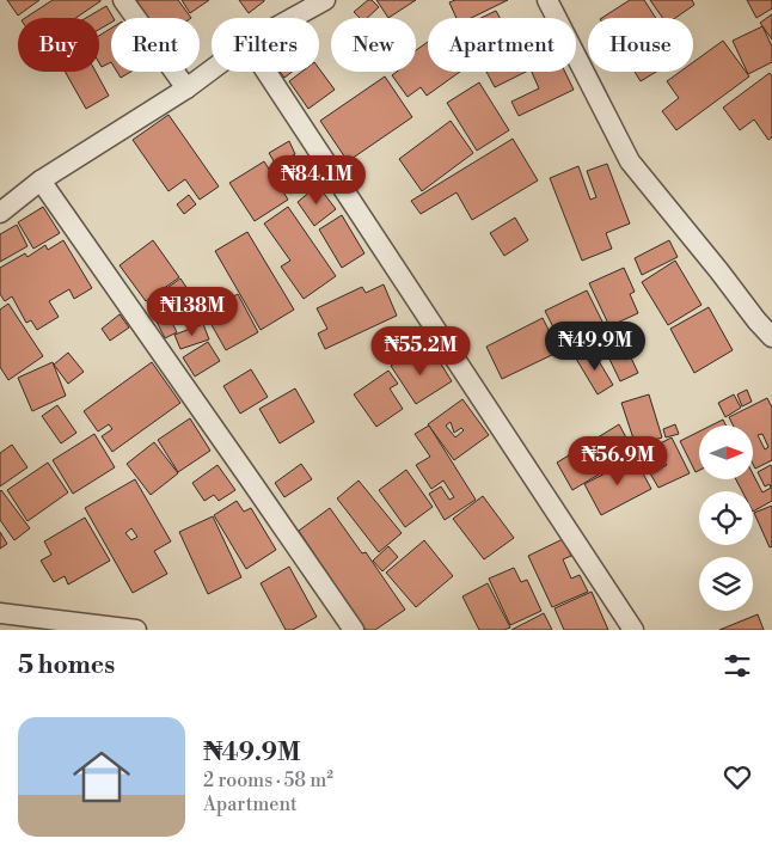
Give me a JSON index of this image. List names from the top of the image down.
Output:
{
  "north": "right",
  "page": {
    "chip": [
      "Buy",
      "Rent",
      "Filters",
      "New",
      "Apartment",
      "House"
    ],
    "price": [
      "₦84.1M",
      "₦138M",
      "₦49.9M",
      "₦55.2M",
      "₦56.9M"
    ],
    "heading": "5 homes",
    "list": [
      {
        "name": "₦49.9M",
        "note": "2 rooms · 58 m² · Apartment"
      }
    ]
  }
}
